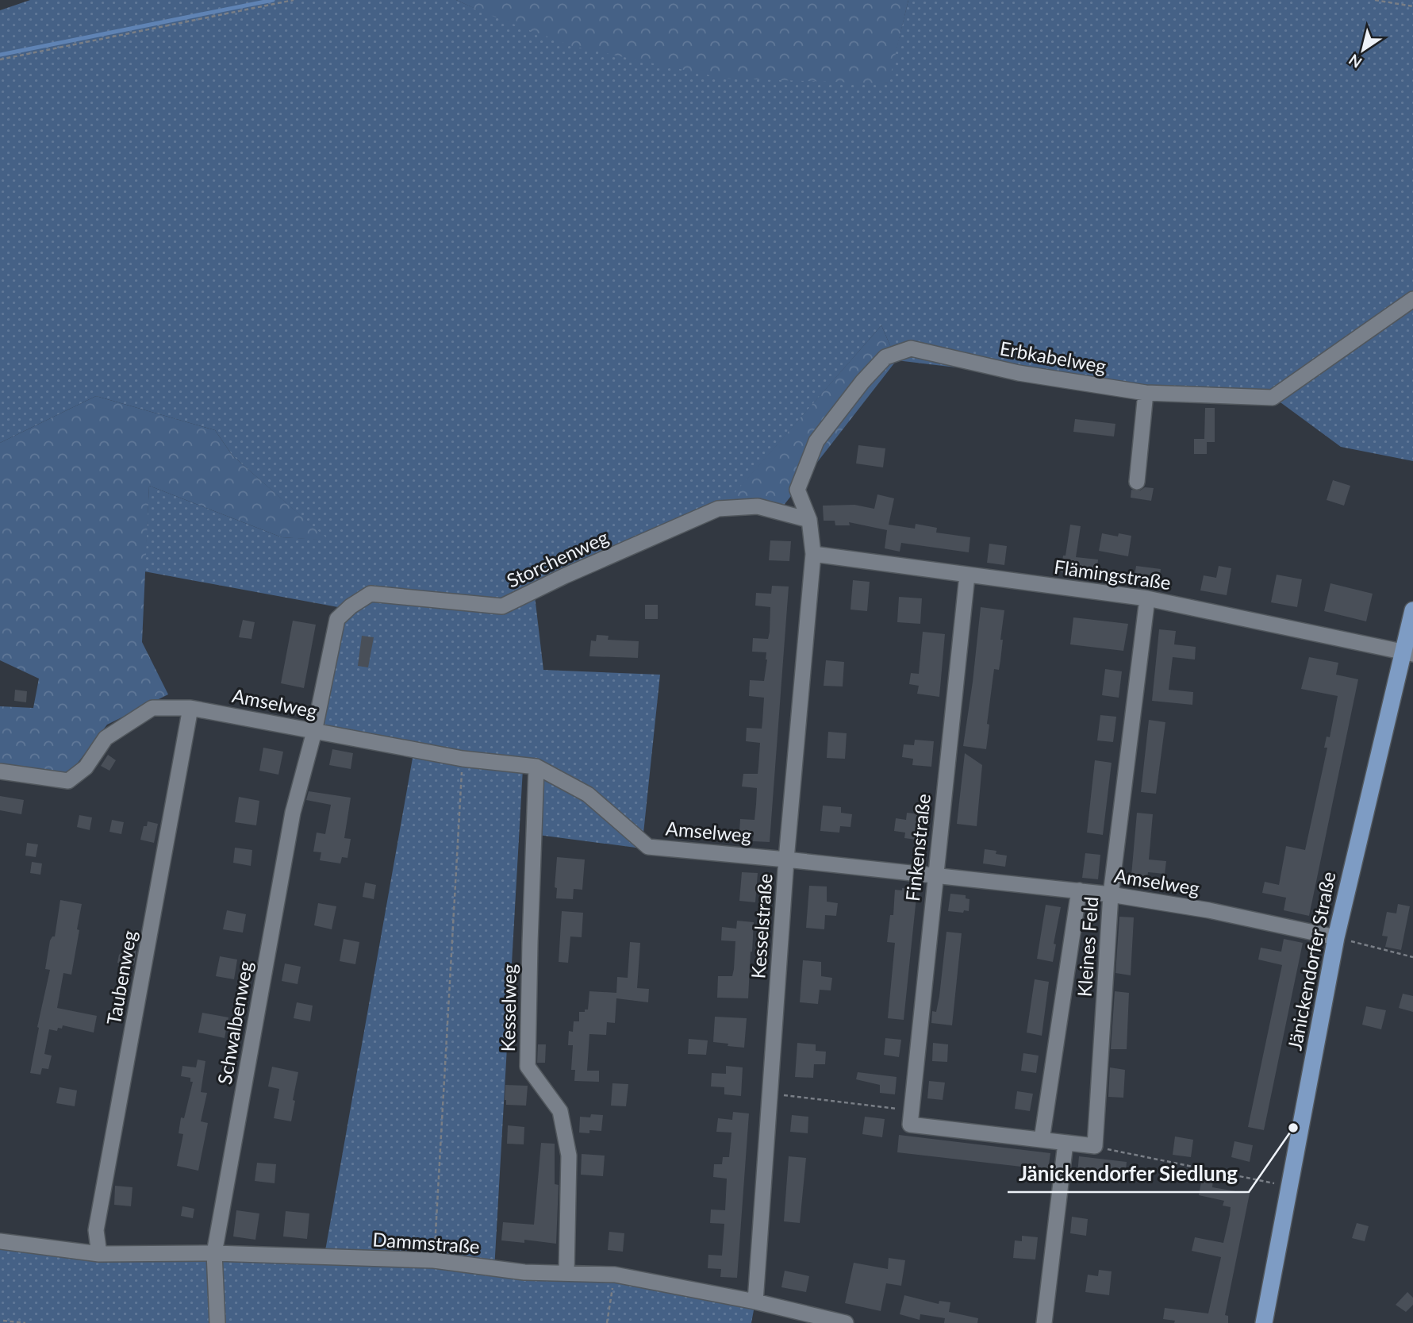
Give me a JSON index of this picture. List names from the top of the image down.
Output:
{
  "streets": {
    "main road": ["Jänickendorfer Straße"],
    "street": [
      "Erbkabelweg",
      "Storchenweg",
      "Flämingstraße",
      "Amselweg",
      "Finkenstraße",
      "Kesselstraße",
      "Kleines Feld",
      "Taubenweg",
      "Kesselweg",
      "Schwalbenweg",
      "Dammstraße"
    ]
  },
  "crossings": [
    ["Erbkabelweg", "Storchenweg"],
    ["Erbkabelweg", "Flämingstraße"],
    ["Erbkabelweg", "Kesselstraße"],
    ["Storchenweg", "Amselweg"],
    ["Storchenweg", "Schwalbenweg"],
    ["Flämingstraße", "Finkenstraße"],
    ["Flämingstraße", "Kesselstraße"],
    ["Flämingstraße", "Kleines Feld"],
    ["Flämingstraße", "Jänickendorfer Straße"],
    ["Amselweg", "Finkenstraße"],
    ["Amselweg", "Kesselstraße"],
    ["Amselweg", "Kleines Feld"],
    ["Amselweg", "Jänickendorfer Straße"],
    ["Amselweg", "Taubenweg"],
    ["Amselweg", "Kesselweg"],
    ["Amselweg", "Schwalbenweg"],
    ["Kesselstraße", "Dammstraße"],
    ["Taubenweg", "Dammstraße"],
    ["Kesselweg", "Dammstraße"],
    ["Schwalbenweg", "Dammstraße"]
  ],
  "places": ["Jänickendorfer Siedlung"],
  "north": "bottom left"
}
